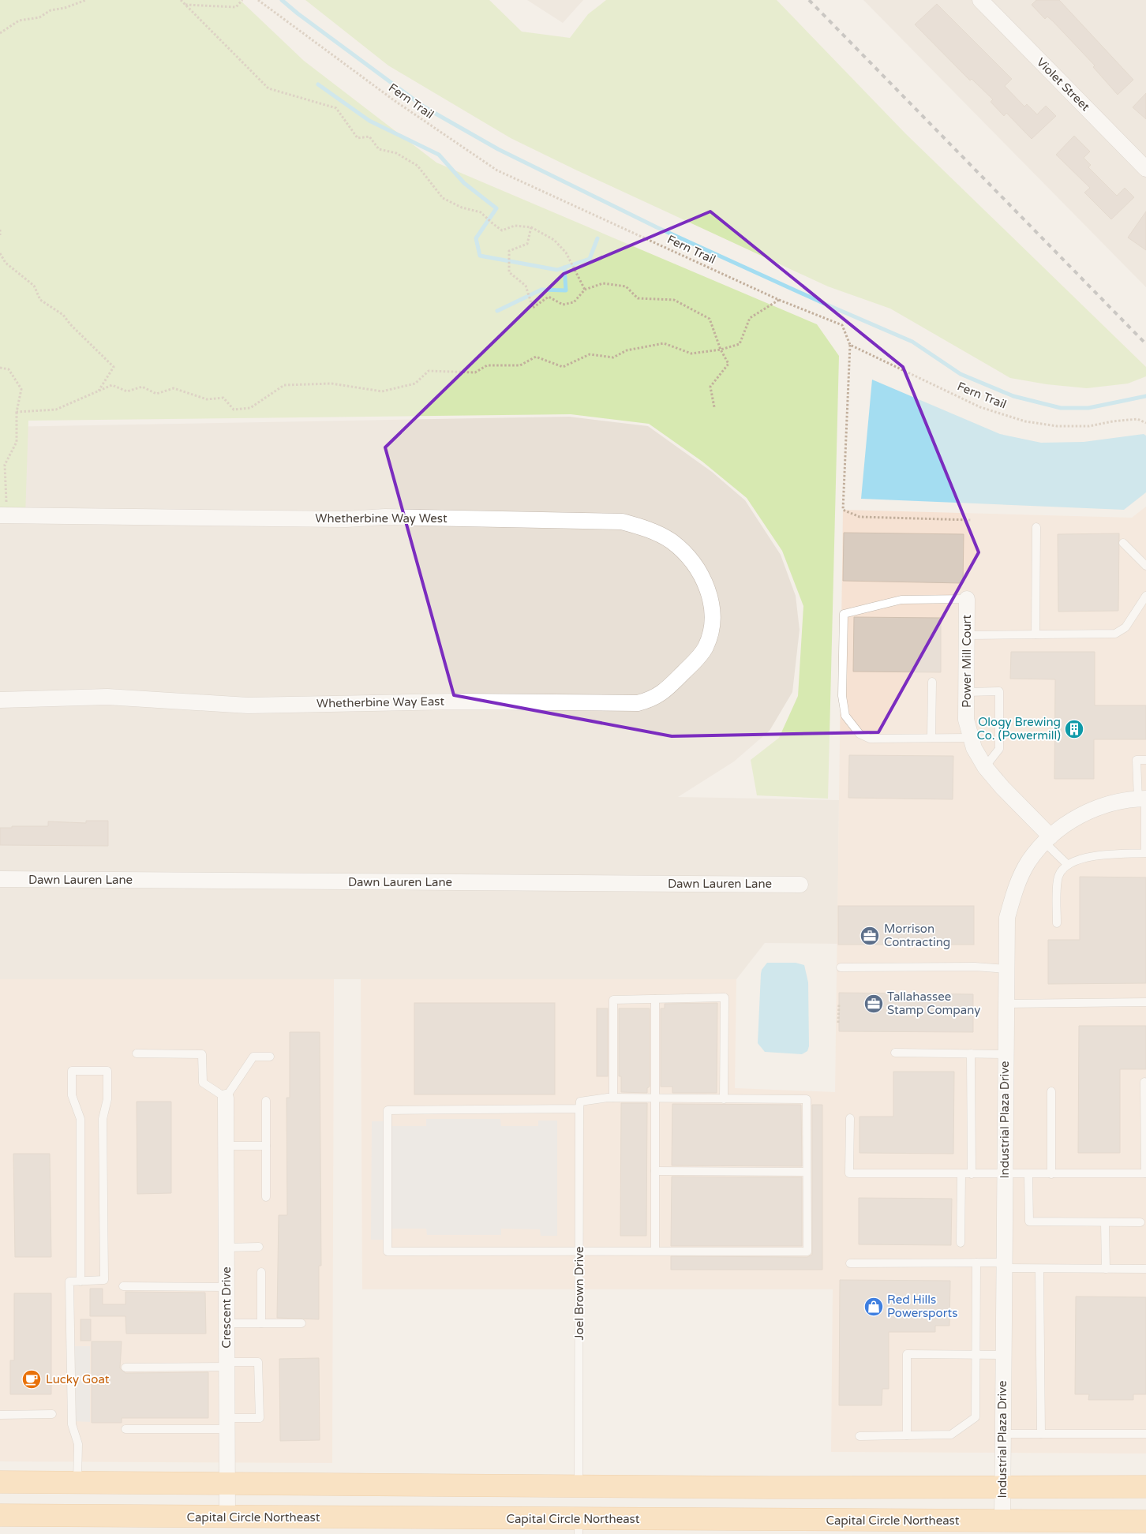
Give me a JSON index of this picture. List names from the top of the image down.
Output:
{
  "streets": {
    "main road": ["Capital Circle Northeast"],
    "street": [
      "Violet Street",
      "Whetherbine Way West",
      "Power Mill Court",
      "Whetherbine Way East",
      "Dawn Lauren Lane",
      "Industrial Plaza Drive",
      "Crescent Drive"
    ],
    "lane": ["Joel Brown Drive"],
    "path": ["Fern Trail"]
  },
  "crossings": [
    ["Whetherbine Way West", "Whetherbine Way East"],
    ["Power Mill Court", "Industrial Plaza Drive"],
    ["Industrial Plaza Drive", "Capital Circle Northeast"],
    ["Crescent Drive", "Capital Circle Northeast"]
  ],
  "places": {
    "building": ["Ology Brewing Co. (Powermill)"],
    "office": ["Morrison Contracting", "Tallahassee Stamp Company"],
    "shop": ["Red Hills Powersports"],
    "cafe": ["Lucky Goat"]
  }
}
